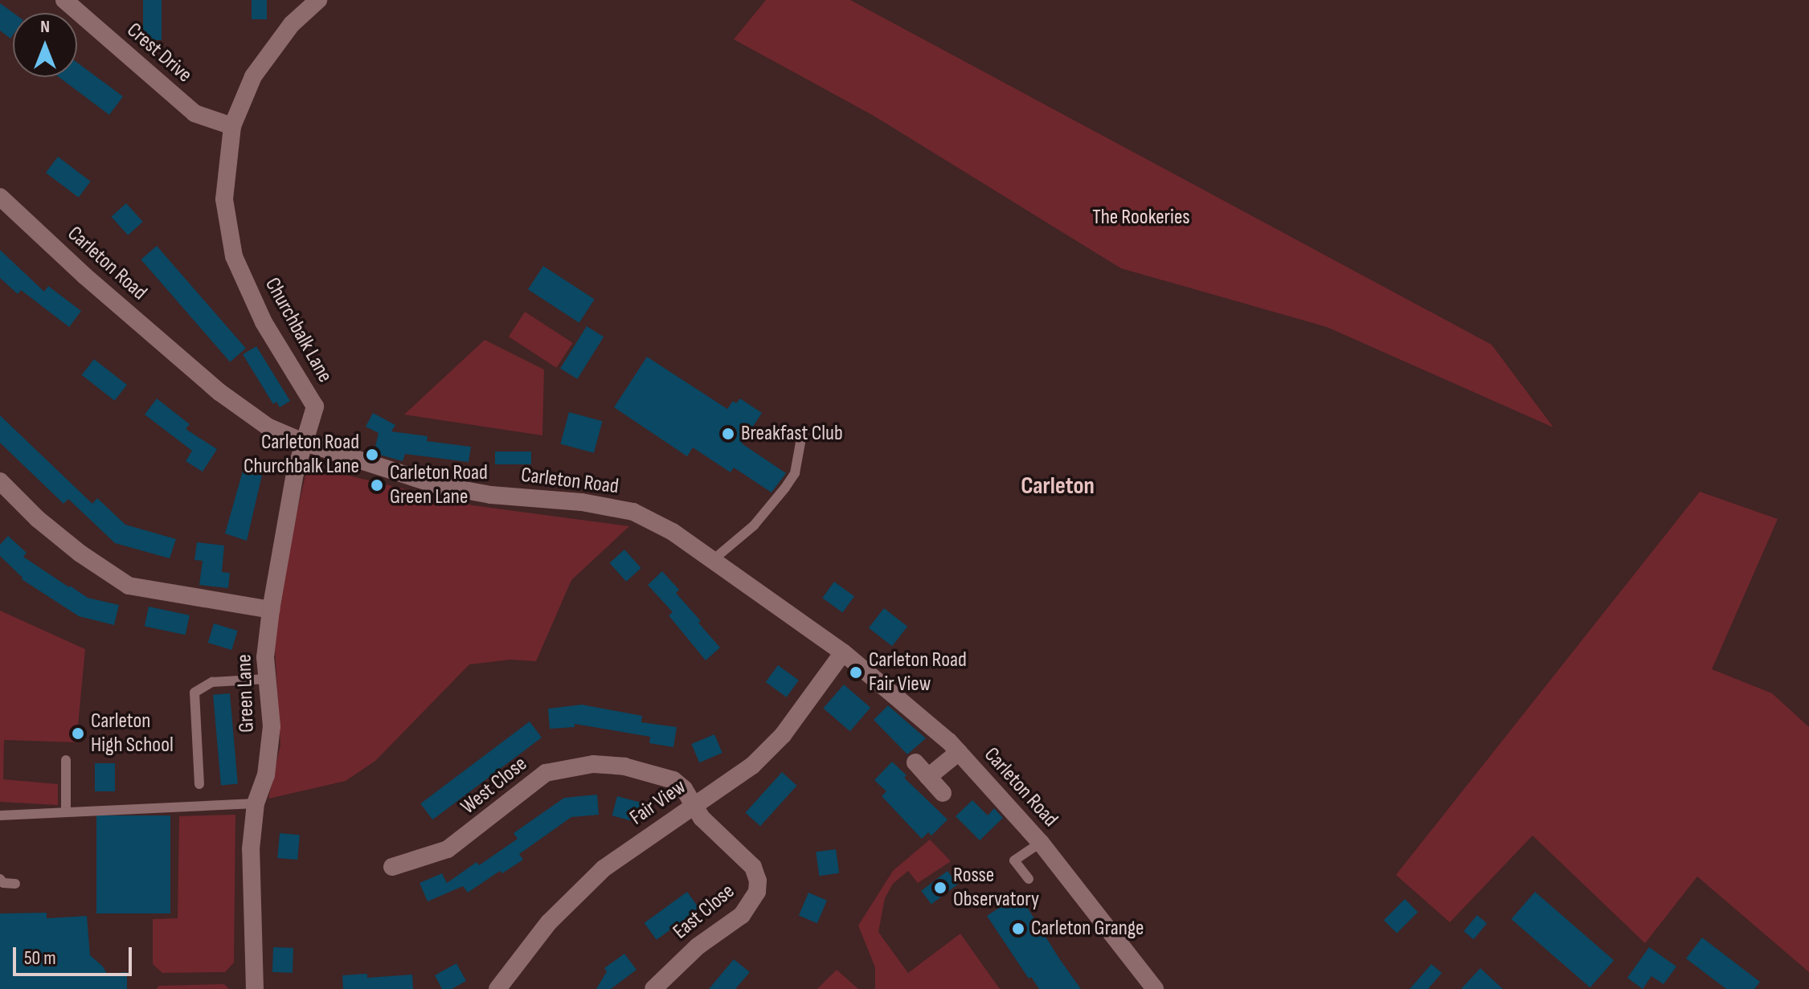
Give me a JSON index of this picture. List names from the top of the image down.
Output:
{
  "streets": {
    "street": [
      "Crest Drive",
      "Carleton Road",
      "Churchbalk Lane",
      "Green Lane",
      "West Close",
      "Fair View",
      "East Close"
    ]
  },
  "crossings": [
    ["Crest Drive", "Churchbalk Lane"],
    ["Carleton Road", "Churchbalk Lane"],
    ["Carleton Road", "Green Lane"],
    ["Carleton Road", "Fair View"],
    ["Churchbalk Lane", "Green Lane"],
    ["West Close", "Fair View"],
    ["West Close", "East Close"],
    ["Fair View", "East Close"]
  ],
  "districts": ["Carleton"],
  "parks": ["The Rookeries"],
  "places": [
    "Breakfast Club",
    "Carleton Road Churchbalk Lane",
    "Carleton Road Green Lane",
    "Carleton Road Fair View",
    "Carleton High School",
    "Rosse Observatory",
    "Carleton Grange"
  ],
  "scale_bar": "50 m",
  "north": "top"
}
